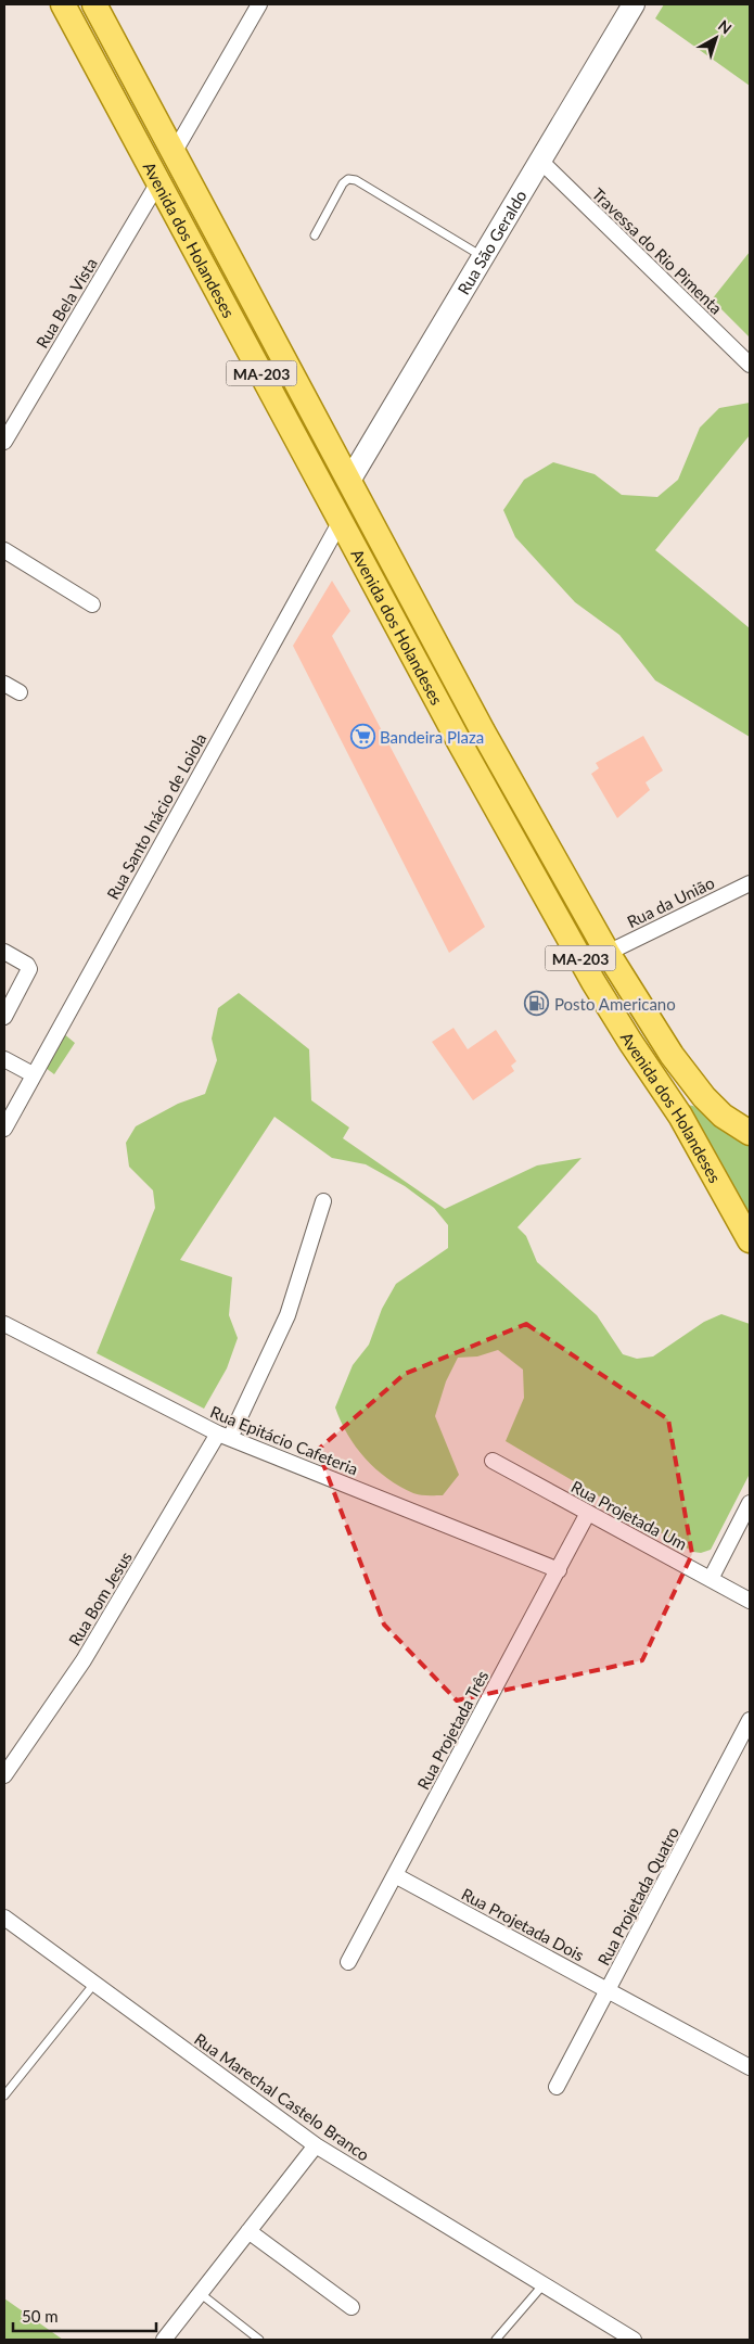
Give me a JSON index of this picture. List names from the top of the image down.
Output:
{
  "streets": {
    "main road": ["Avenida dos Holandeses", "MA-203"],
    "street": [
      "Rua São Geraldo",
      "Travessa do Rio Pimenta",
      "Rua Bela Vista",
      "Rua Santo Inácio de Loiola",
      "Rua da União",
      "Rua Epitácio Cafeteria",
      "Rua Projetada Um",
      "Rua Bom Jesus",
      "Rua Projetada Três",
      "Rua Projetada Quatro",
      "Rua Projetada Dois",
      "Rua Marechal Castelo Branco"
    ]
  },
  "crossings": [
    ["Avenida dos Holandeses", "Rua São Geraldo"],
    ["Avenida dos Holandeses", "Rua Bela Vista"],
    ["Avenida dos Holandeses", "Rua Santo Inácio de Loiola"],
    ["Avenida dos Holandeses", "Rua da União"],
    ["Rua São Geraldo", "Travessa do Rio Pimenta"],
    ["Rua Epitácio Cafeteria", "Rua Bom Jesus"],
    ["Rua Epitácio Cafeteria", "Rua Projetada Três"],
    ["Rua Projetada Um", "Rua Projetada Três"],
    ["Rua Projetada Três", "Rua Projetada Dois"],
    ["Rua Projetada Quatro", "Rua Projetada Dois"]
  ],
  "places": {
    "supermarket": ["Bandeira Plaza"],
    "fuel station": ["Posto Americano"]
  },
  "scale_bar": "50 m",
  "north": "top right"
}
